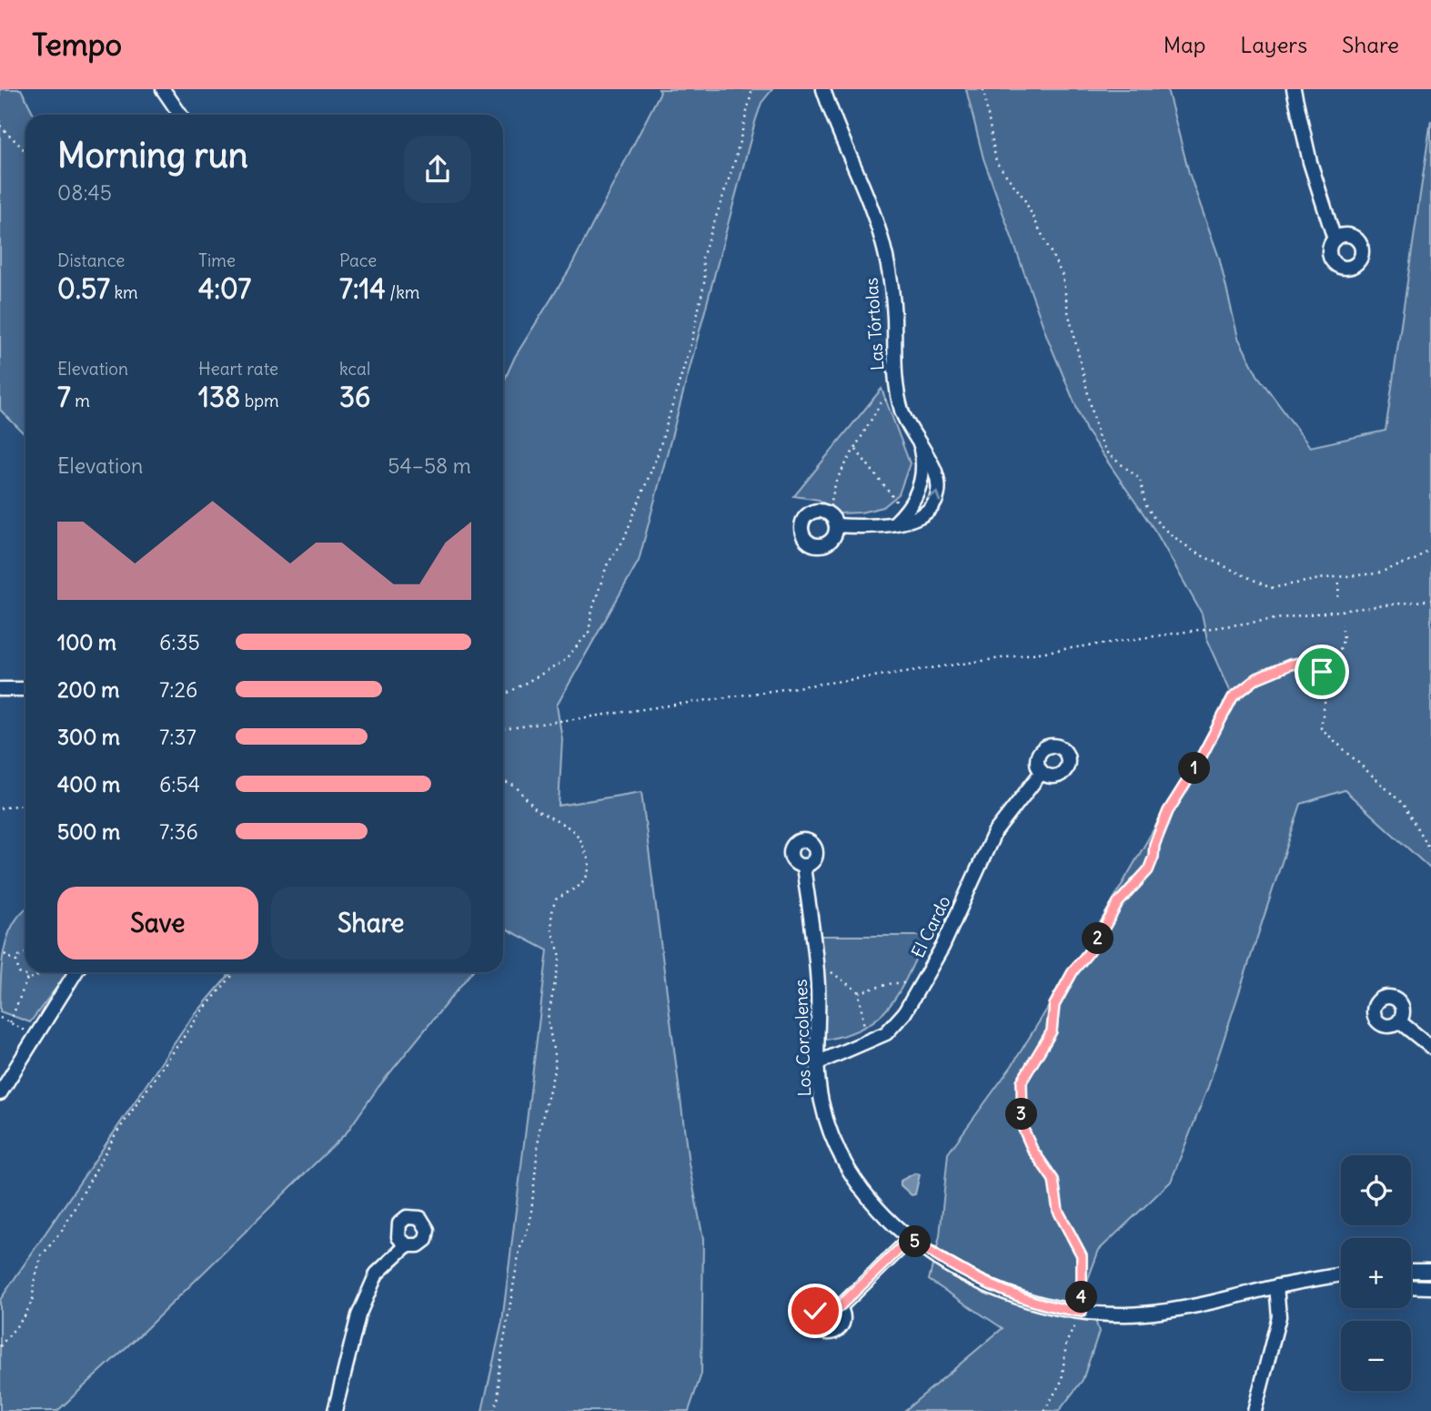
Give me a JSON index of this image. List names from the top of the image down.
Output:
{
  "streets": {
    "street": ["Las Tórtolas", "El Cardo", "Los Corcolenes"]
  },
  "crossings": [
    ["El Cardo", "Los Corcolenes"]
  ],
  "page": {
    "header": "Tempo",
    "nav": ["Map", "Layers", "Share"],
    "heading": ["Morning run", "08:45"],
    "stats": [
      ["Distance", "0.57 km"],
      ["Time", "4:07"],
      ["Pace", "7:14 /km"],
      ["Elevation", "7 m"],
      ["Heart rate", "138 bpm"],
      ["kcal", "36"]
    ],
    "chart": ["Elevation", "54–58 m"],
    "list": [
      {
        "name": "100 m",
        "note": "6:35"
      },
      {
        "name": "200 m",
        "note": "7:26"
      },
      {
        "name": "300 m",
        "note": "7:37"
      },
      {
        "name": "400 m",
        "note": "6:54"
      },
      {
        "name": "500 m",
        "note": "7:36"
      }
    ],
    "pins": [
      "1",
      "2",
      "3",
      "5",
      "4"
    ],
    "buttons": ["Save", "Share"],
    "map_buttons": ["+", "−"]
  }
}
